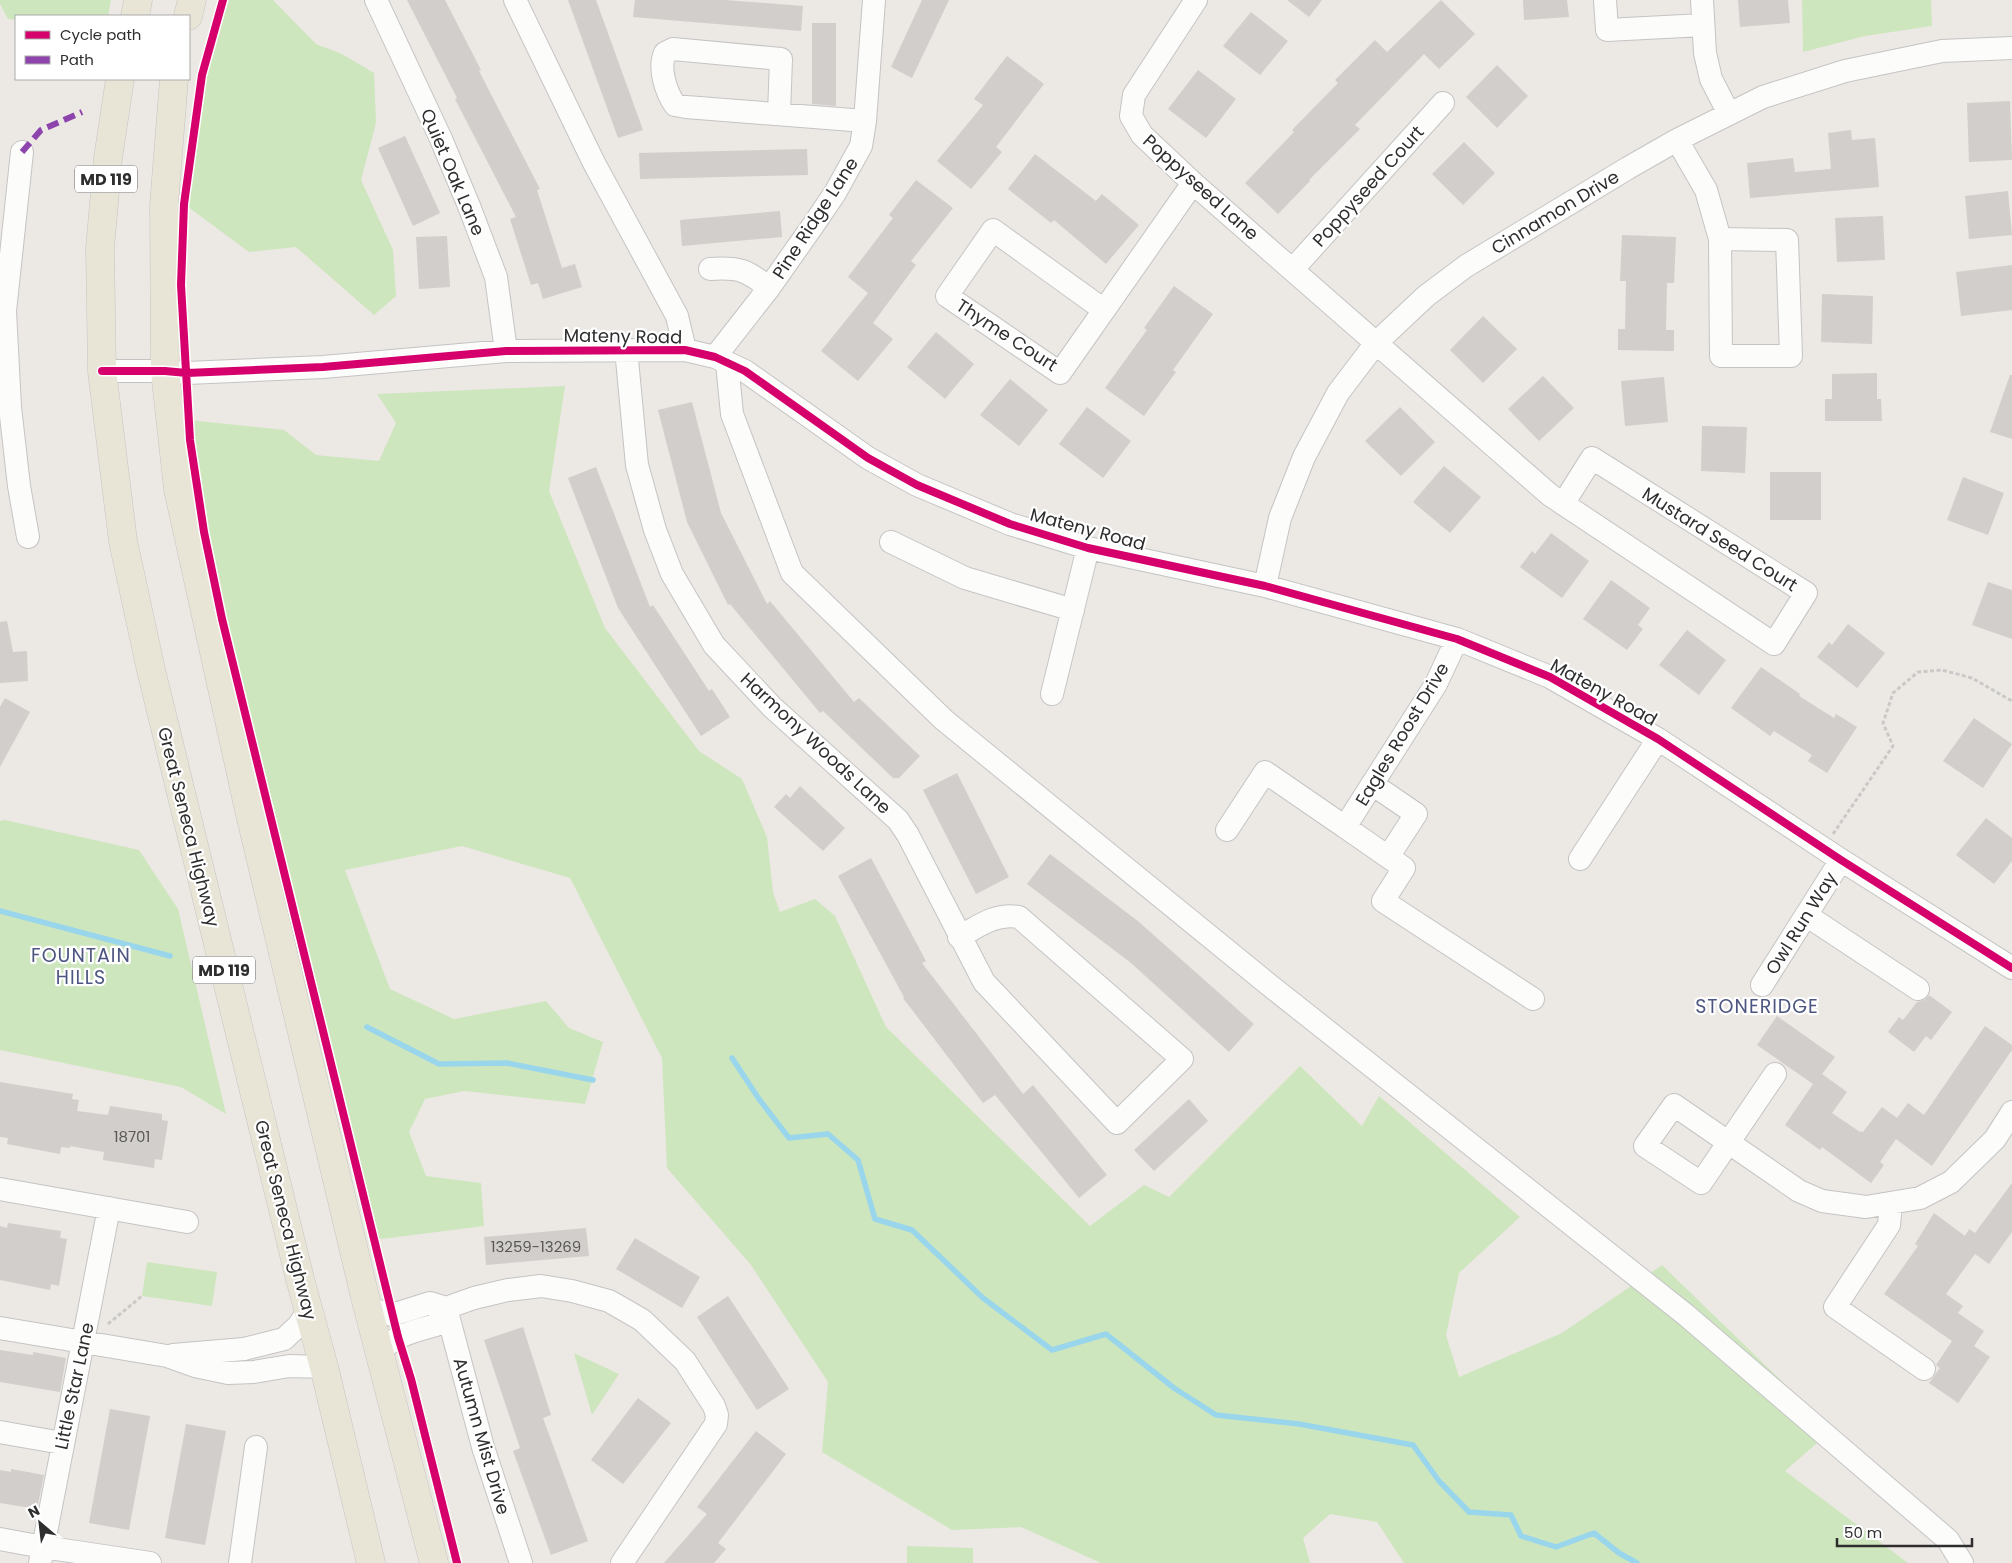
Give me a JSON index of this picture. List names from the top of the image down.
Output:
{
  "streets": {
    "main road": ["MD 119", "Great Seneca Highway"],
    "street": [
      "Quiet Oak Lane",
      "Poppyseed Court",
      "Poppyseed Lane",
      "Cinnamon Drive",
      "Pine Ridge Lane",
      "Thyme Court",
      "Mateny Road",
      "Mustard Seed Court",
      "Eagles Roost Drive",
      "Harmony Woods Lane",
      "Owl Run Way",
      "Little Star Lane",
      "Autumn Mist Drive"
    ]
  },
  "crossings": [
    ["Quiet Oak Lane", "Mateny Road"],
    ["Poppyseed Court", "Poppyseed Lane"],
    ["Poppyseed Lane", "Cinnamon Drive"],
    ["Poppyseed Lane", "Thyme Court"],
    ["Poppyseed Lane", "Mustard Seed Court"],
    ["Cinnamon Drive", "Mateny Road"],
    ["Cinnamon Drive", "Mustard Seed Court"],
    ["Pine Ridge Lane", "Mateny Road"],
    ["Mateny Road", "Eagles Roost Drive"],
    ["Mateny Road", "Harmony Woods Lane"],
    ["Mateny Road", "Great Seneca Highway"],
    ["Mateny Road", "Owl Run Way"]
  ],
  "districts": ["FOUNTAIN HILLS", "STONERIDGE"],
  "house_numbers": ["18701", "13259-13269"],
  "legend": ["Cycle path", "Path"],
  "scale_bar": "50 m",
  "north": "top left"
}
